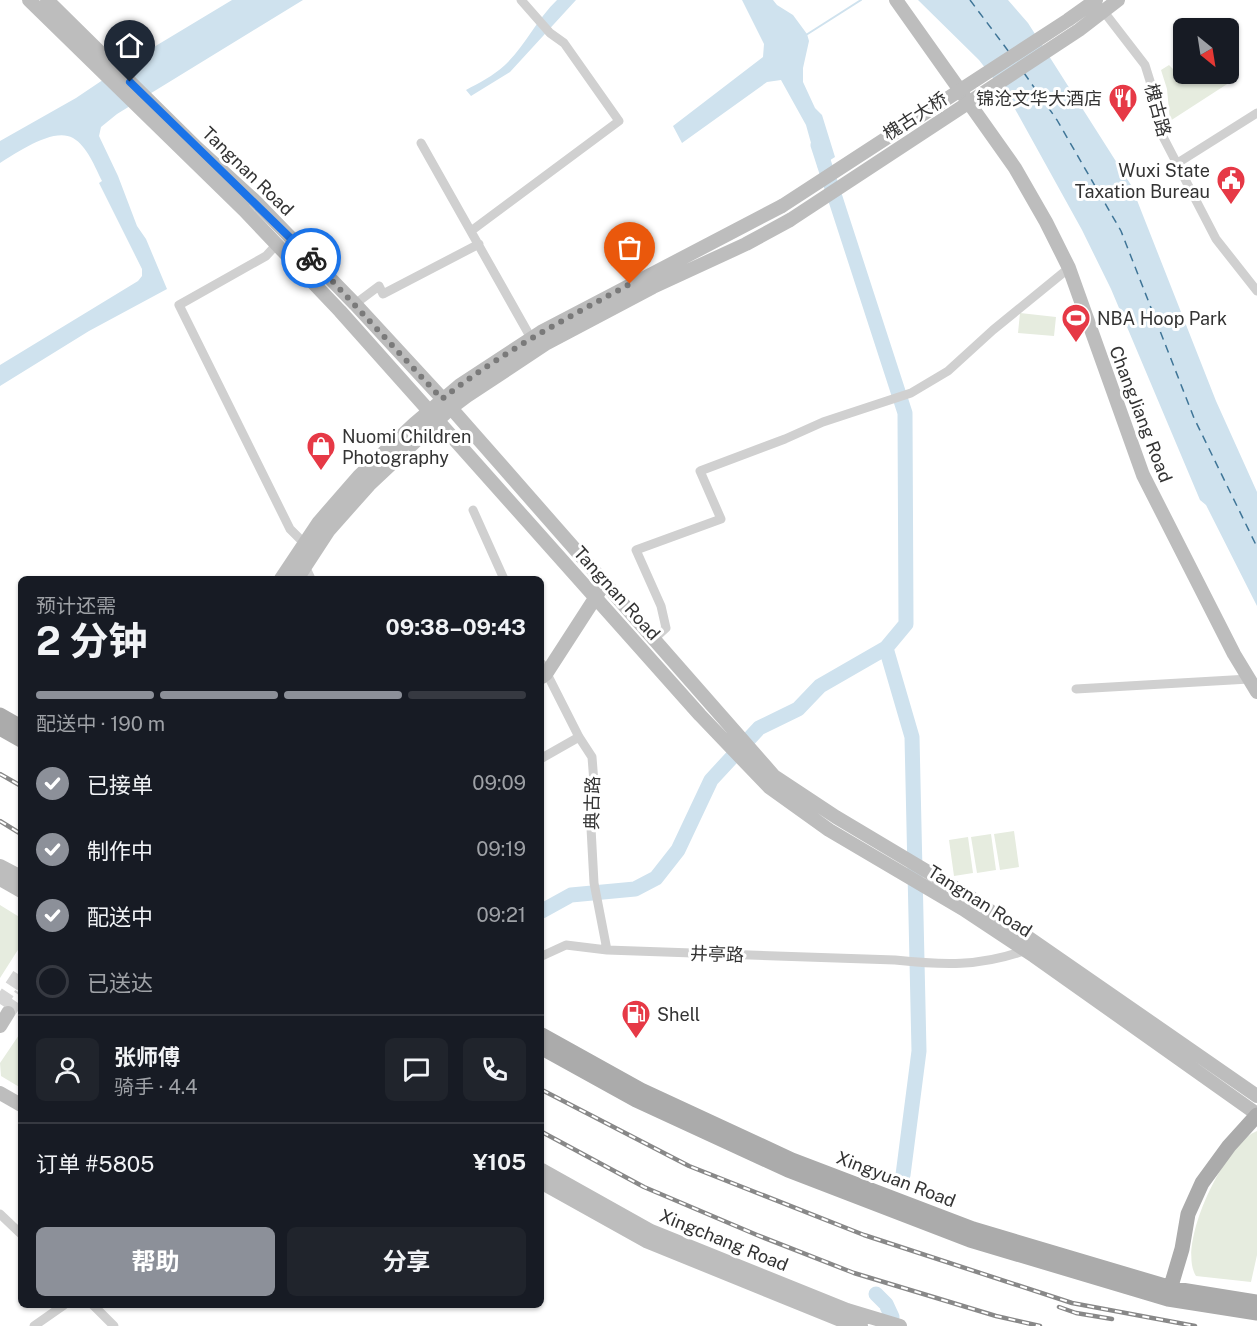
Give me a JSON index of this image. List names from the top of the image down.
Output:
{
  "streets": {
    "main road": [
      "槐古大桥",
      "Tangnan Road",
      "ChangJiang Road",
      "Xingyuan Road",
      "Xingchang Road"
    ],
    "street": ["槐古路", "典古路", "井亭路"]
  },
  "crossings": [
    ["槐古路", "槐古大桥"],
    ["槐古大桥", "Tangnan Road"],
    ["Tangnan Road", "井亭路"],
    ["典古路", "井亭路"]
  ],
  "places": {
    "restaurant": ["锦沧文华大酒店"],
    "public building": ["Wuxi State Taxation Bureau"],
    "sports": ["NBA Hoop Park"],
    "shop": ["Nuomi Children Photography"],
    "fuel station": ["Shell"]
  },
  "north": "bottom right",
  "page": {
    "heading": ["2 分钟", "预计还需", "09:38–09:43"],
    "panel": [
      "张师傅",
      "骑手 · 4.4",
      "订单 #5805",
      "¥105"
    ],
    "bar": "配送中 · 190 m",
    "list": [
      ["已接单", "09:09"],
      ["制作中", "09:19"],
      ["配送中", "09:21"],
      "已送达"
    ],
    "buttons": ["帮助", "分享"]
  }
}
